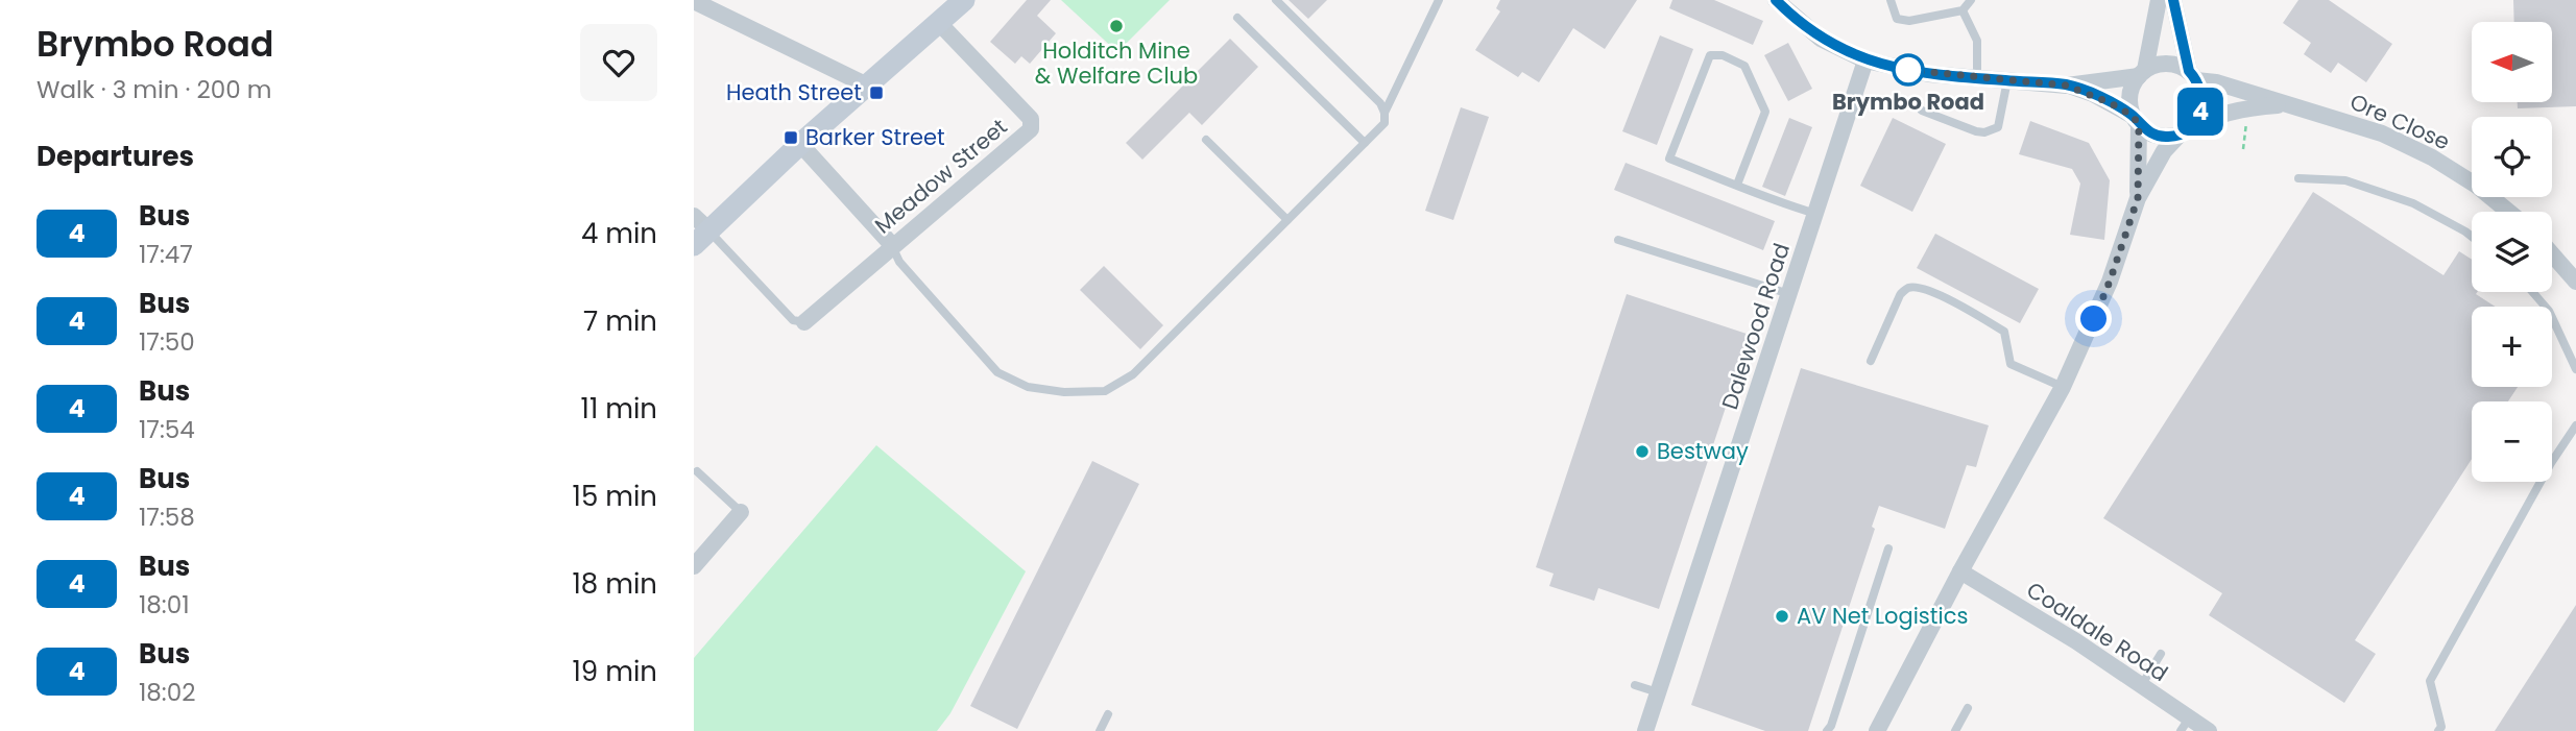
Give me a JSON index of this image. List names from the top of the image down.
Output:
{
  "streets": {
    "street": [
      "Ore Close",
      "Meadow Street",
      "Dalewood Road",
      "Coaldale Road"
    ]
  },
  "places": {
    "other": [
      "Holditch Mine & Welfare Club",
      "Brymbo Road",
      "Bestway",
      "AV Net Logistics"
    ],
    "transit": ["Heath Street", "Barker Street"]
  },
  "lines": ["bus line 4"],
  "north": "left",
  "page": {
    "heading": [
      ["Brymbo Road", "Walk · 3 min · 200 m"],
      "Departures"
    ],
    "on_map": "4",
    "map_buttons": ["+", "−"],
    "list": [
      {
        "mark": "4",
        "name": "Bus",
        "note": "17:47",
        "value": "4 min"
      },
      {
        "mark": "4",
        "name": "Bus",
        "note": "17:50",
        "value": "7 min"
      },
      {
        "mark": "4",
        "name": "Bus",
        "note": "17:54",
        "value": "11 min"
      },
      {
        "mark": "4",
        "name": "Bus",
        "note": "17:58",
        "value": "15 min"
      },
      {
        "mark": "4",
        "name": "Bus",
        "note": "18:01",
        "value": "18 min"
      },
      {
        "mark": "4",
        "name": "Bus",
        "note": "18:02",
        "value": "19 min"
      }
    ]
  }
}
